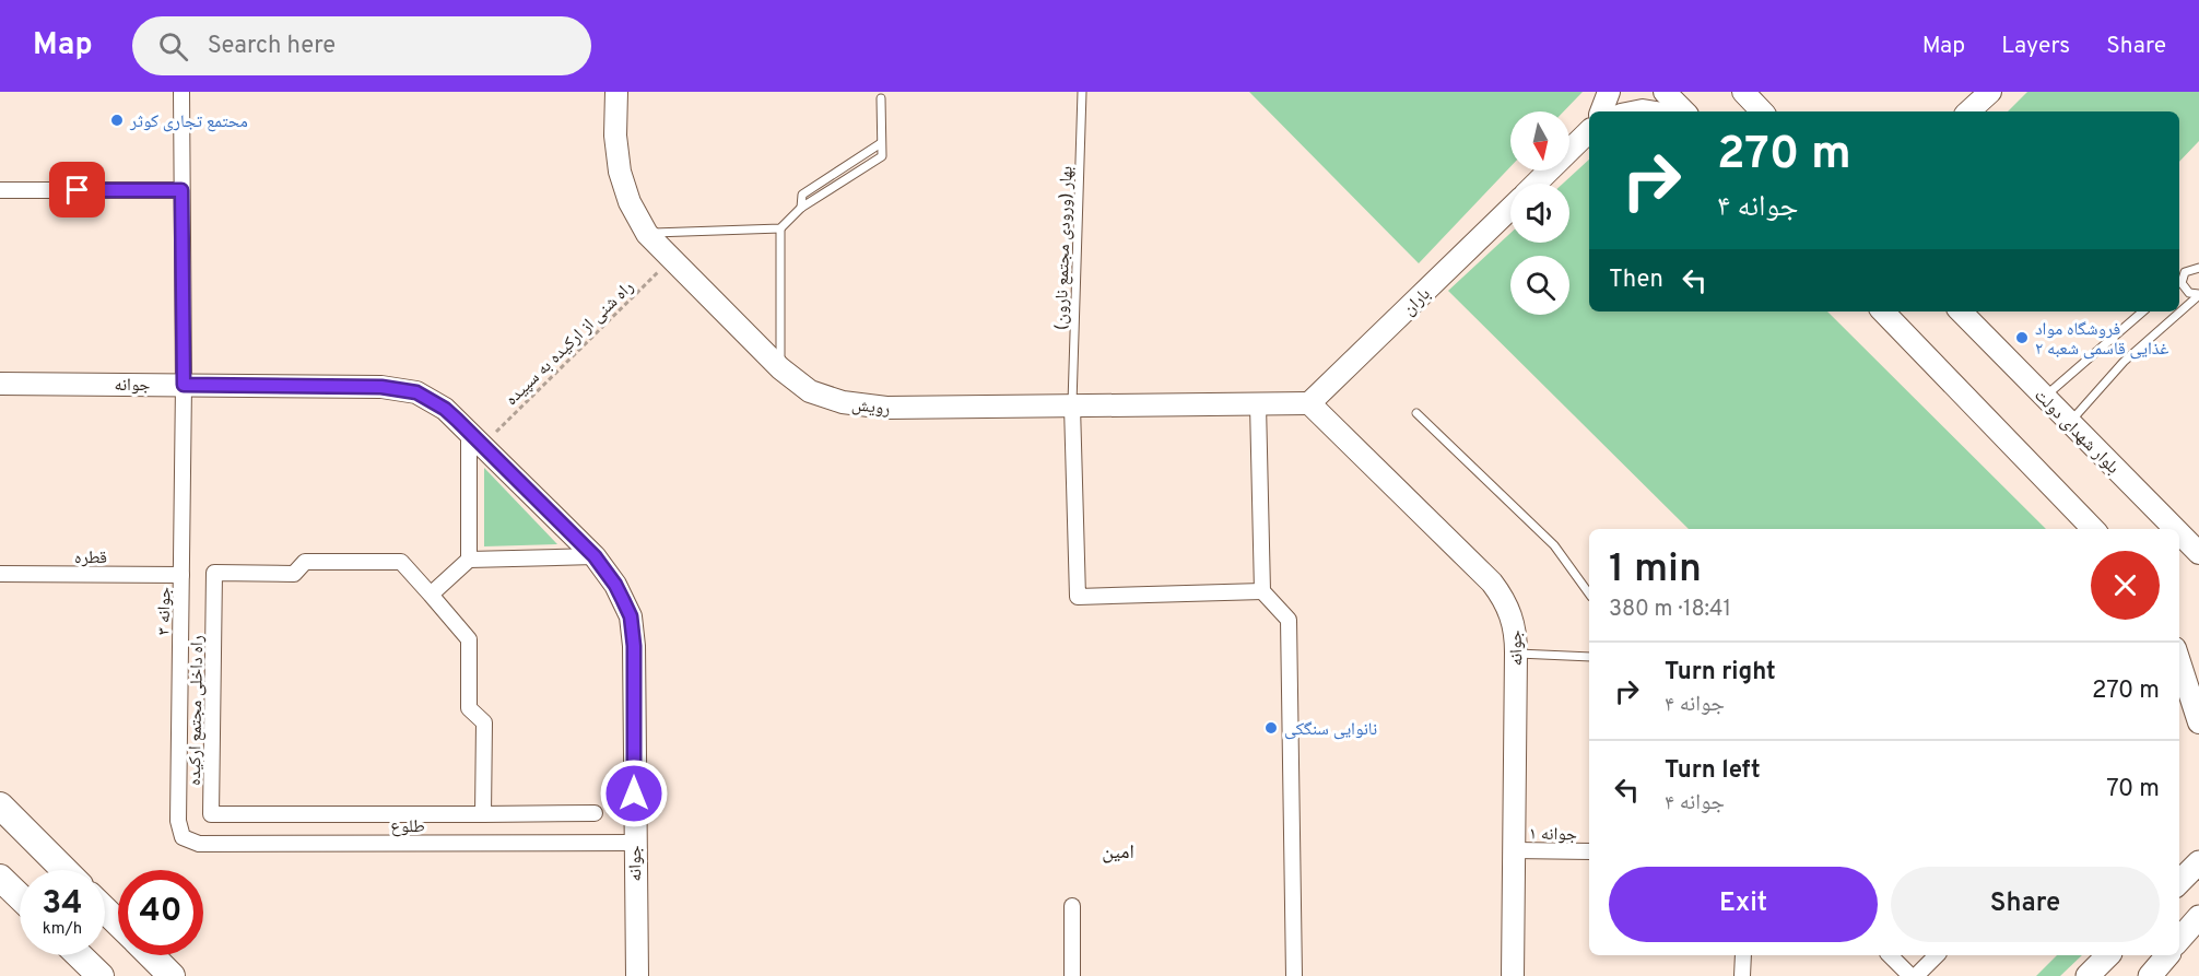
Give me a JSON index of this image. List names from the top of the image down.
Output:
{
  "streets": {
    "street": [
      "باران",
      "جوانه",
      "رویش",
      "بلوار شهدای دولت",
      "قطره",
      "جوانه ۳",
      "راه داخلی مجتمع ارکیده",
      "طلوع",
      "جوانه ۱"
    ],
    "lane": ["بهار (ورودی مجتمع نارون)"],
    "path": ["راه شنی از ارکیده به سپیده"]
  },
  "crossings": [
    ["بهار (ورودی مجتمع نارون)", "رویش"],
    ["باران", "جوانه"],
    ["باران", "رویش"],
    ["راه شنی از ارکیده به سپیده", "جوانه"],
    ["راه شنی از ارکیده به سپیده", "رویش"],
    ["جوانه", "رویش"],
    ["جوانه", "جوانه ۳"],
    ["جوانه", "طلوع"],
    ["جوانه", "جوانه ۱"],
    ["قطره", "جوانه ۳"],
    ["جوانه ۳", "طلوع"]
  ],
  "districts": ["امین"],
  "places": ["محتمع تجاری کوثر", "فروشگاه مواد غذایی قاسمی شعبه ۲", "نانوایی سنگکی"],
  "north": "bottom",
  "page": {
    "header": "Map",
    "search": "Search here",
    "nav": ["Map", "Layers", "Share"],
    "turn": ["270 m", "جوانه ۴"],
    "then": "Then",
    "heading": ["1 min", "380 m · 18:41"],
    "list": [
      {
        "name": "Turn right",
        "note": "جوانه ۴",
        "value": "270 m"
      },
      {
        "name": "Turn left",
        "note": "جوانه ۴",
        "value": "70 m"
      }
    ],
    "buttons": ["Exit", "Share"],
    "speed": "34 km/h",
    "limit": "40"
  }
}
